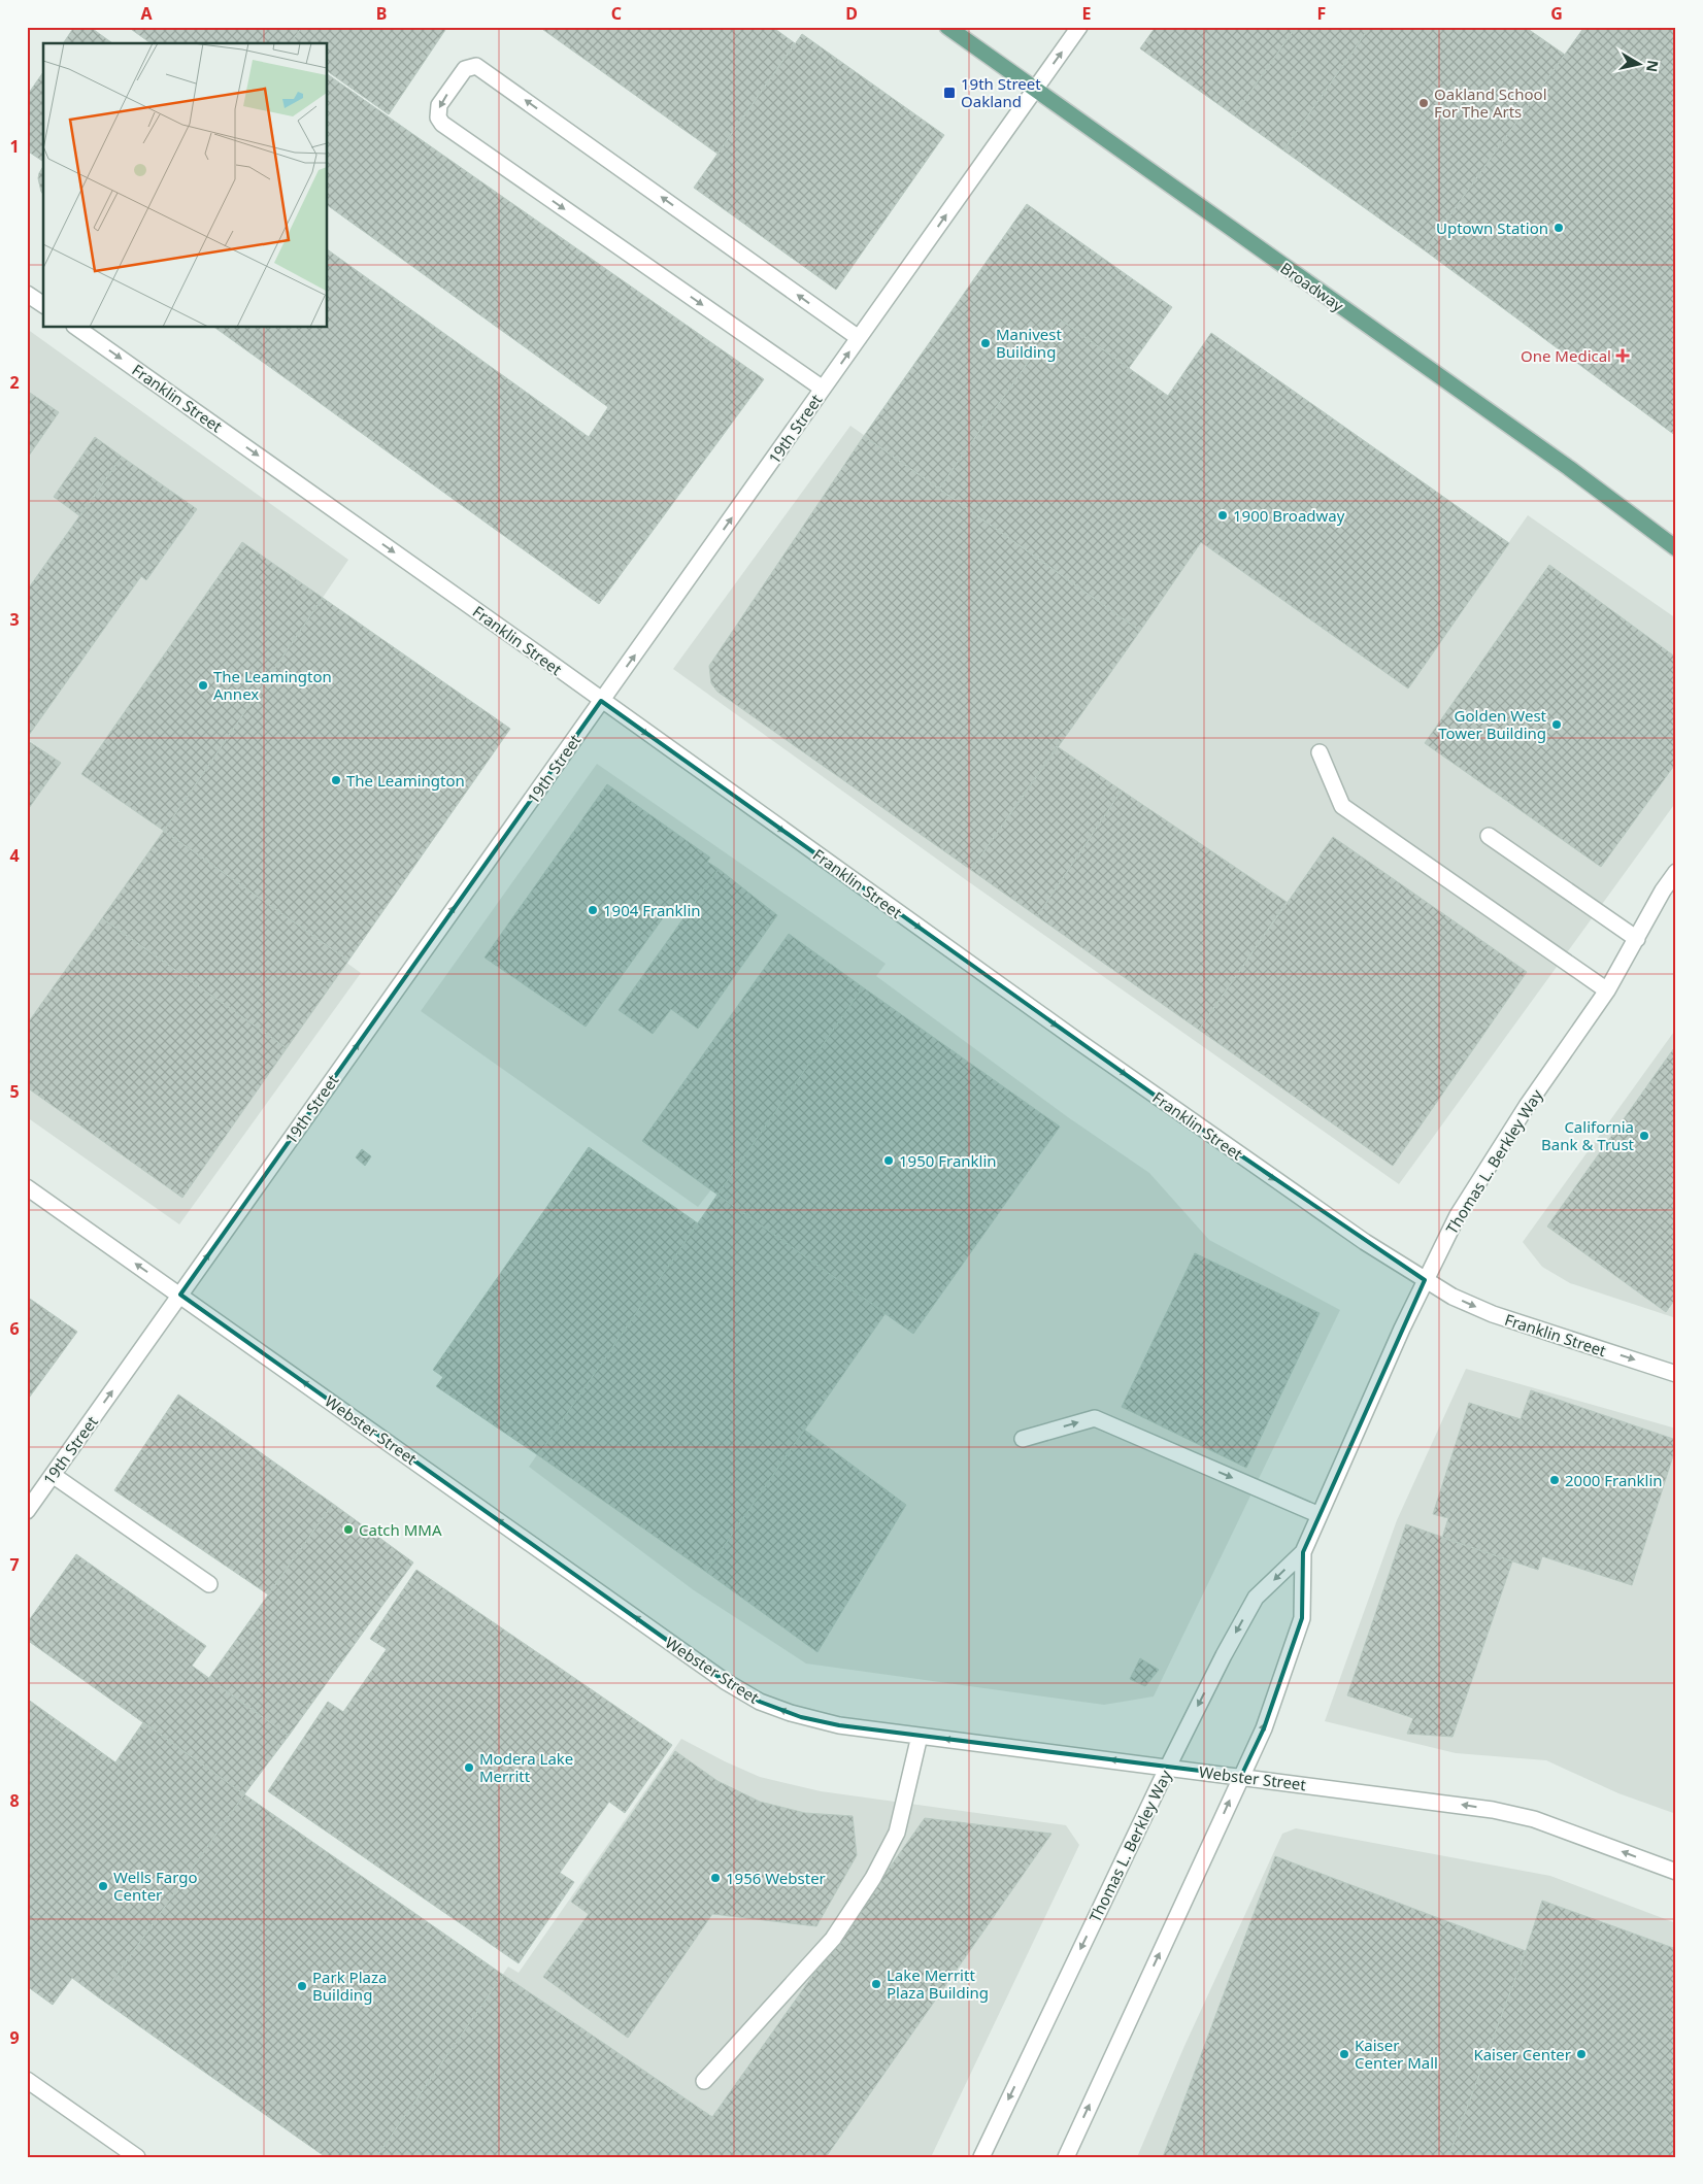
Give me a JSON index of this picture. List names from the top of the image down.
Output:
{
  "streets": {
    "main road": ["Broadway"],
    "street": [
      "Franklin Street",
      "19th Street",
      "Thomas L. Berkley Way",
      "Webster Street"
    ]
  },
  "crossings": [
    ["Broadway", "19th Street"],
    ["Franklin Street", "19th Street"],
    ["Franklin Street", "Thomas L. Berkley Way"],
    ["19th Street", "Webster Street"],
    ["Thomas L. Berkley Way", "Webster Street"]
  ],
  "one_way": ["Franklin Street", "19th Street", "Webster Street"],
  "places": {
    "transit": ["19th Street Oakland"],
    "other": [
      "Oakland School For The Arts",
      "Uptown Station",
      "Manivest Building",
      "1900 Broadway",
      "The Leamington Annex",
      "Golden West Tower Building",
      "The Leamington",
      "1904 Franklin",
      "California Bank & Trust",
      "1950 Franklin",
      "2000 Franklin",
      "Catch MMA",
      "Modera Lake Merritt",
      "1956 Webster",
      "Wells Fargo Center",
      "Lake Merritt Plaza Building",
      "Park Plaza Building",
      "Kaiser Center Mall",
      "Kaiser Center"
    ],
    "health": ["One Medical"]
  },
  "north": "right",
  "grid": {
    "columns": [
      "A",
      "B",
      "C",
      "D",
      "E",
      "F",
      "G"
    ],
    "rows": [
      "1",
      "2",
      "3",
      "4",
      "5",
      "6",
      "7",
      "8",
      "9"
    ]
  }
}
